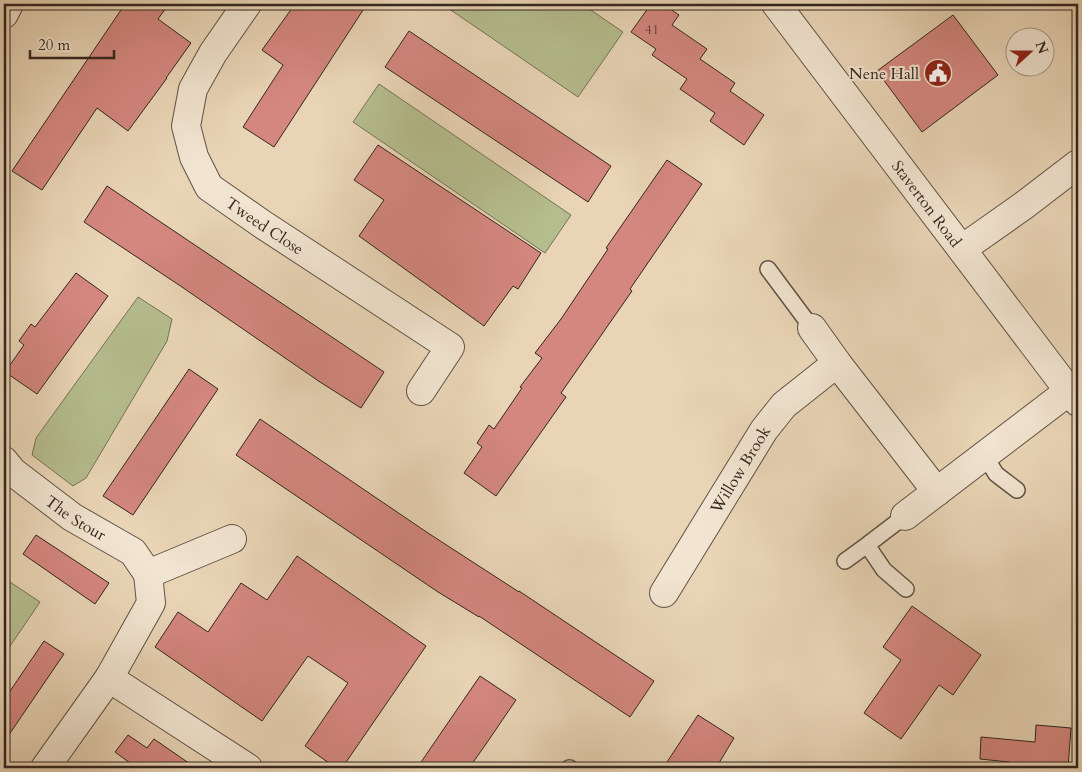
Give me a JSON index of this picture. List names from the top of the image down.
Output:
{
  "streets": {
    "street": [
      "Staverton Road",
      "Tweed Close",
      "Willow Brook",
      "The Stour"
    ]
  },
  "places": {
    "public building": ["Nene Hall"]
  },
  "house_numbers": ["41"],
  "scale_bar": "20 m",
  "north": "right"
}
